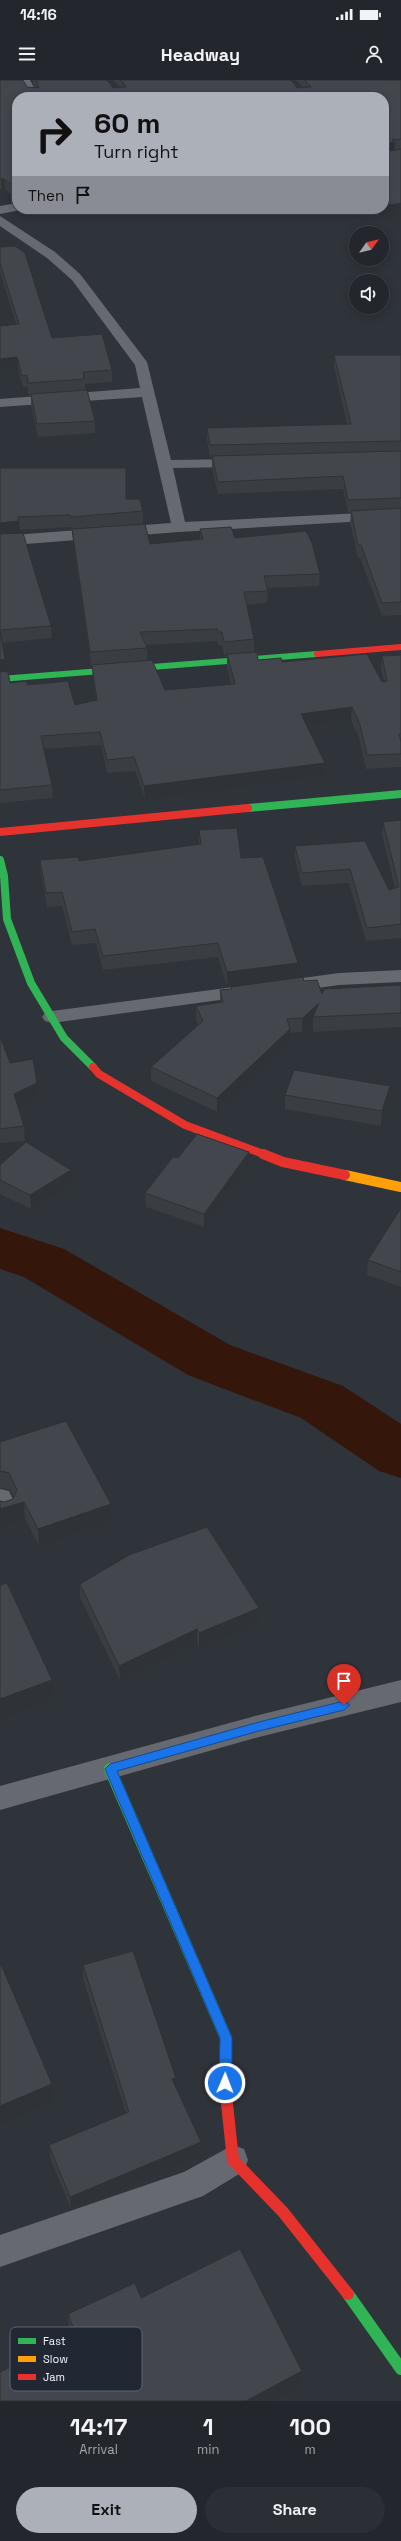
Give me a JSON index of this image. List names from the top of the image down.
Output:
{
  "legend": ["Fast", "Slow", "Jam"],
  "north": "top right",
  "page": {
    "status": "14:16",
    "header": "Headway",
    "turn": ["60 m", "Turn right"],
    "then": "Then",
    "eta": [
      "14:17",
      "Arrival",
      "1",
      "min",
      "100",
      "m"
    ],
    "buttons": ["Exit", "Share"]
  }
}
